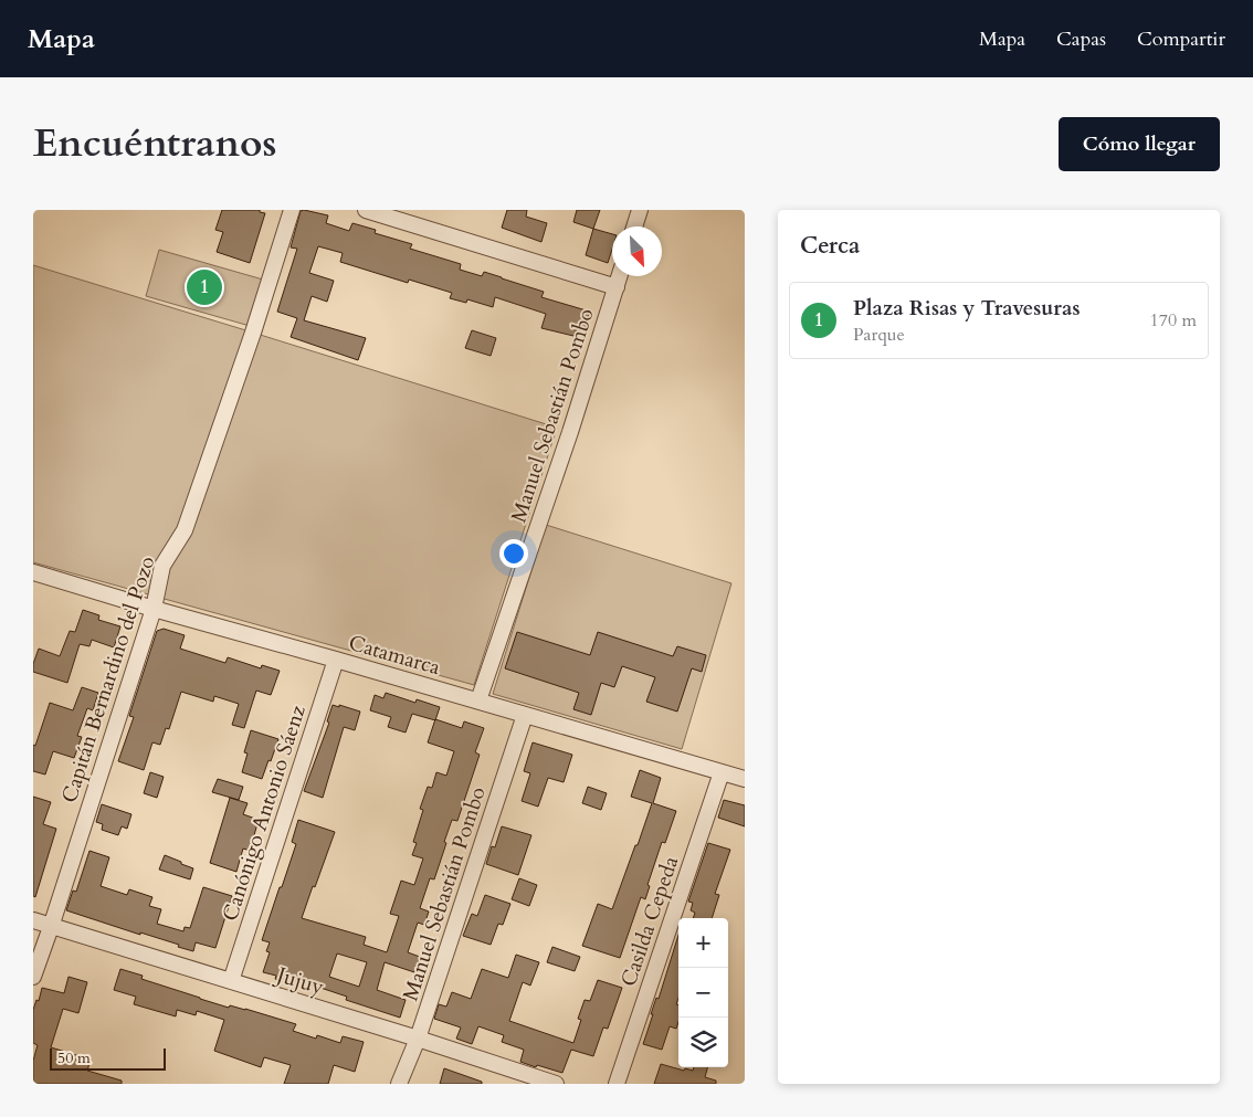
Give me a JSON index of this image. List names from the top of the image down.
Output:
{
  "streets": {
    "street": [
      "Manuel Sebastián Pombo",
      "Catamarca",
      "Capitán Bernardino del Pozo",
      "Canónigo Antonio Sáenz",
      "Casilda Cepeda",
      "Jujuy"
    ]
  },
  "crossings": [
    ["Manuel Sebastián Pombo", "Catamarca"],
    ["Manuel Sebastián Pombo", "Jujuy"],
    ["Catamarca", "Capitán Bernardino del Pozo"],
    ["Catamarca", "Canónigo Antonio Sáenz"],
    ["Catamarca", "Casilda Cepeda"],
    ["Capitán Bernardino del Pozo", "Jujuy"],
    ["Canónigo Antonio Sáenz", "Jujuy"]
  ],
  "scale_bar": "50 m",
  "north": "bottom right",
  "page": {
    "header": "Mapa",
    "nav": ["Mapa", "Capas", "Compartir"],
    "title": "Encuéntranos",
    "buttons": "Cómo llegar",
    "heading": "Cerca",
    "pins": "1",
    "list": [
      {
        "mark": "1",
        "name": "Plaza Risas y Travesuras",
        "note": "Parque",
        "value": "170 m"
      }
    ],
    "map_buttons": ["+", "−"],
    "scale": "50 m"
  }
}
